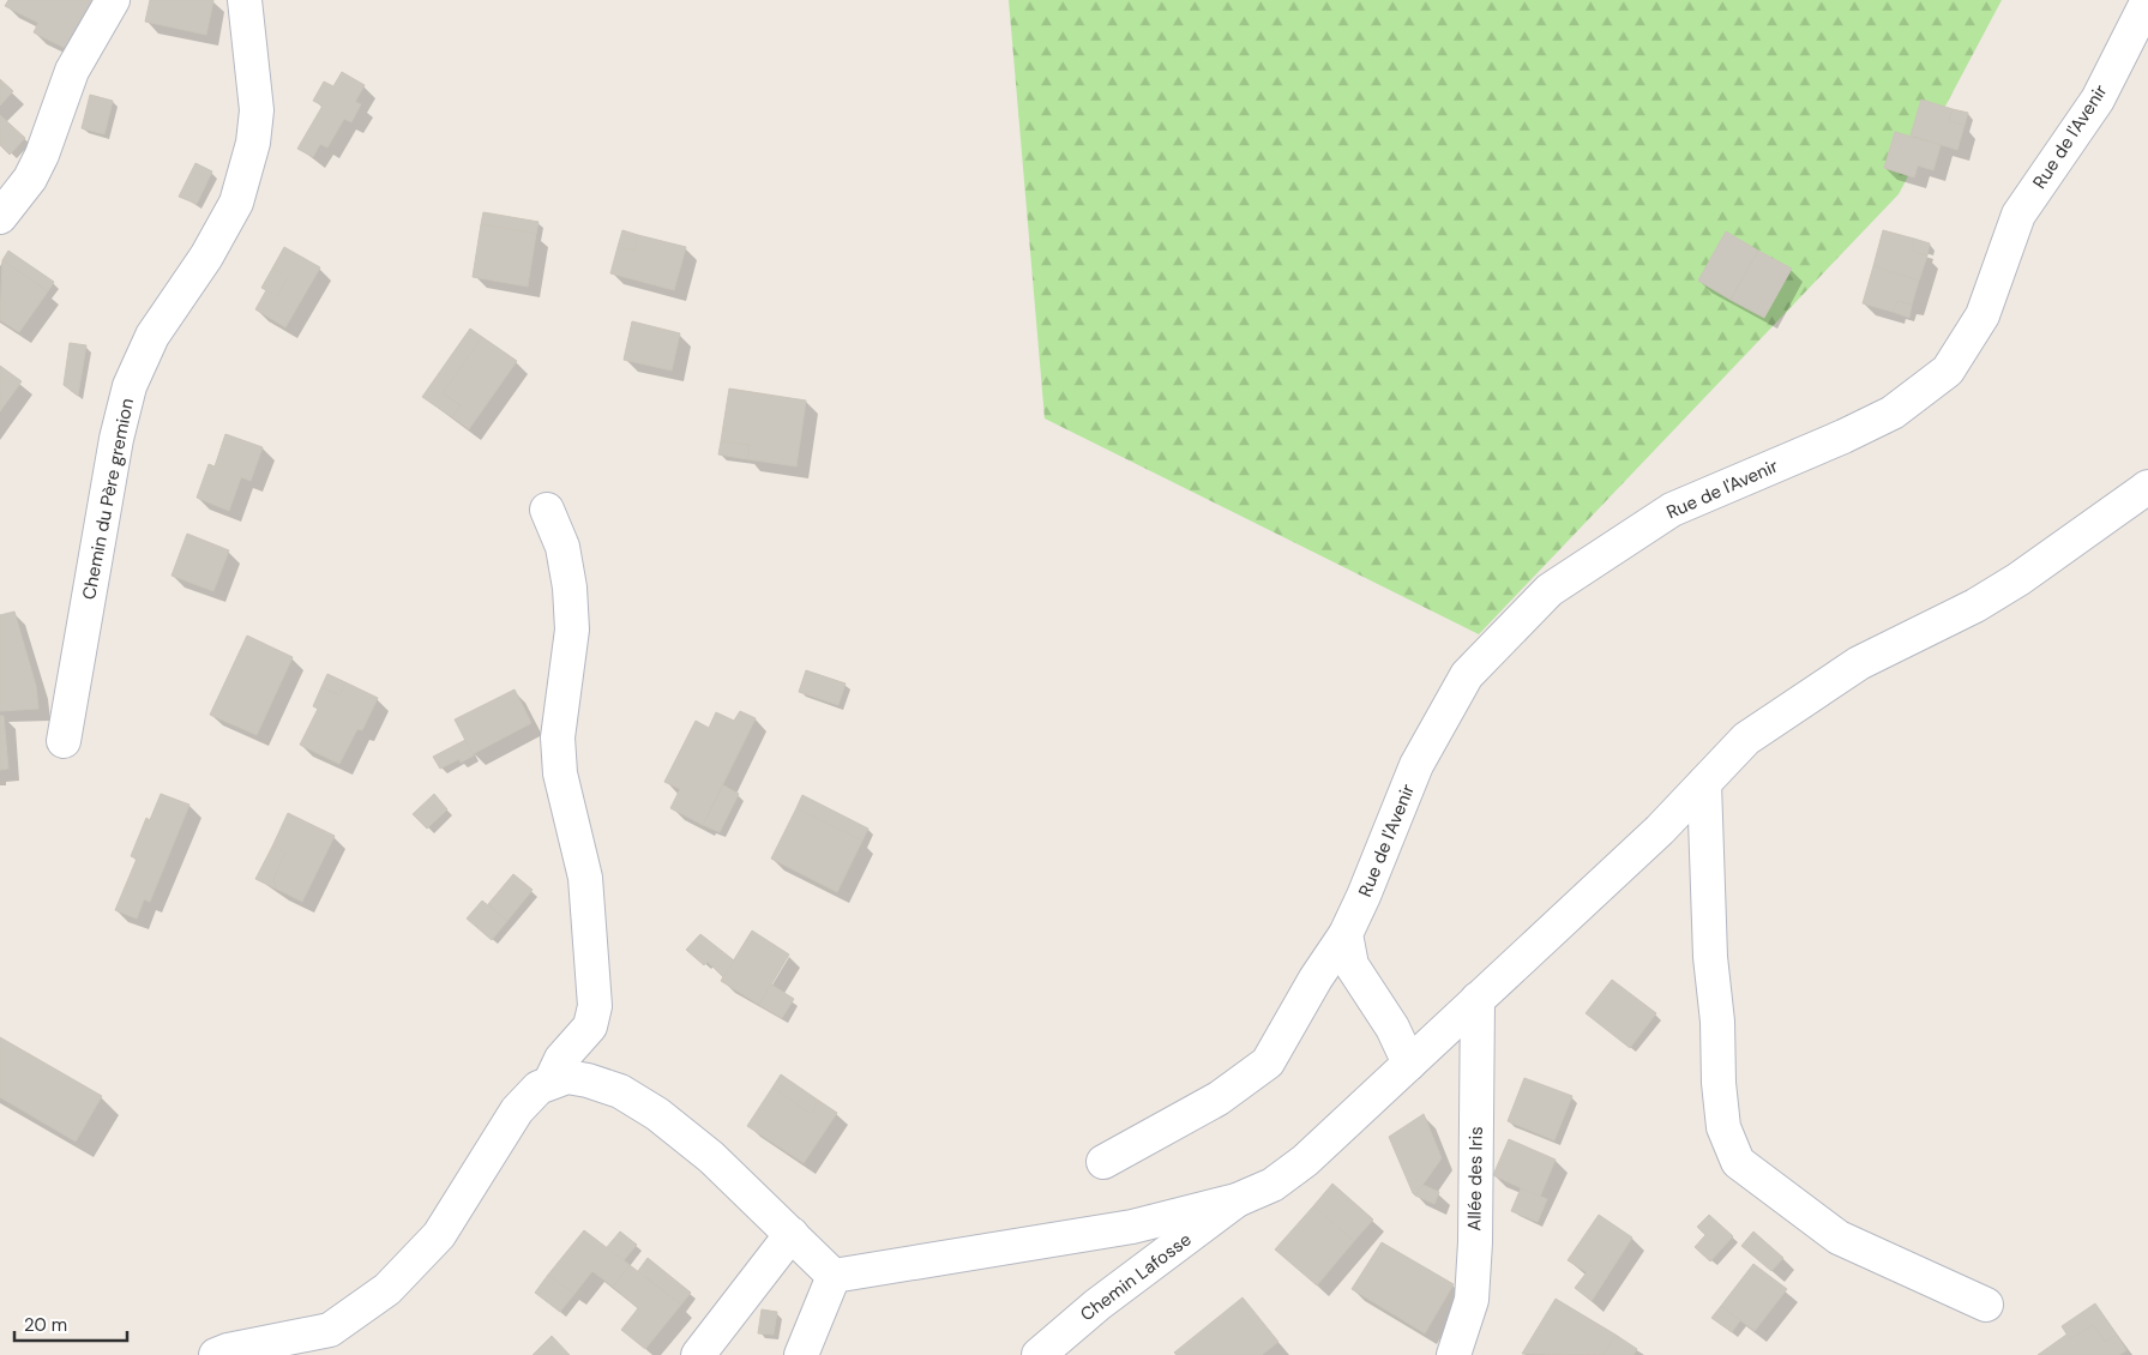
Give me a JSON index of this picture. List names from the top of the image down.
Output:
{
  "streets": {
    "street": [
      "Rue de l'Avenir",
      "Chemin du Père gremion",
      "Allée des Iris",
      "Chemin Lafosse"
    ]
  },
  "scale_bar": "20 m"
}
